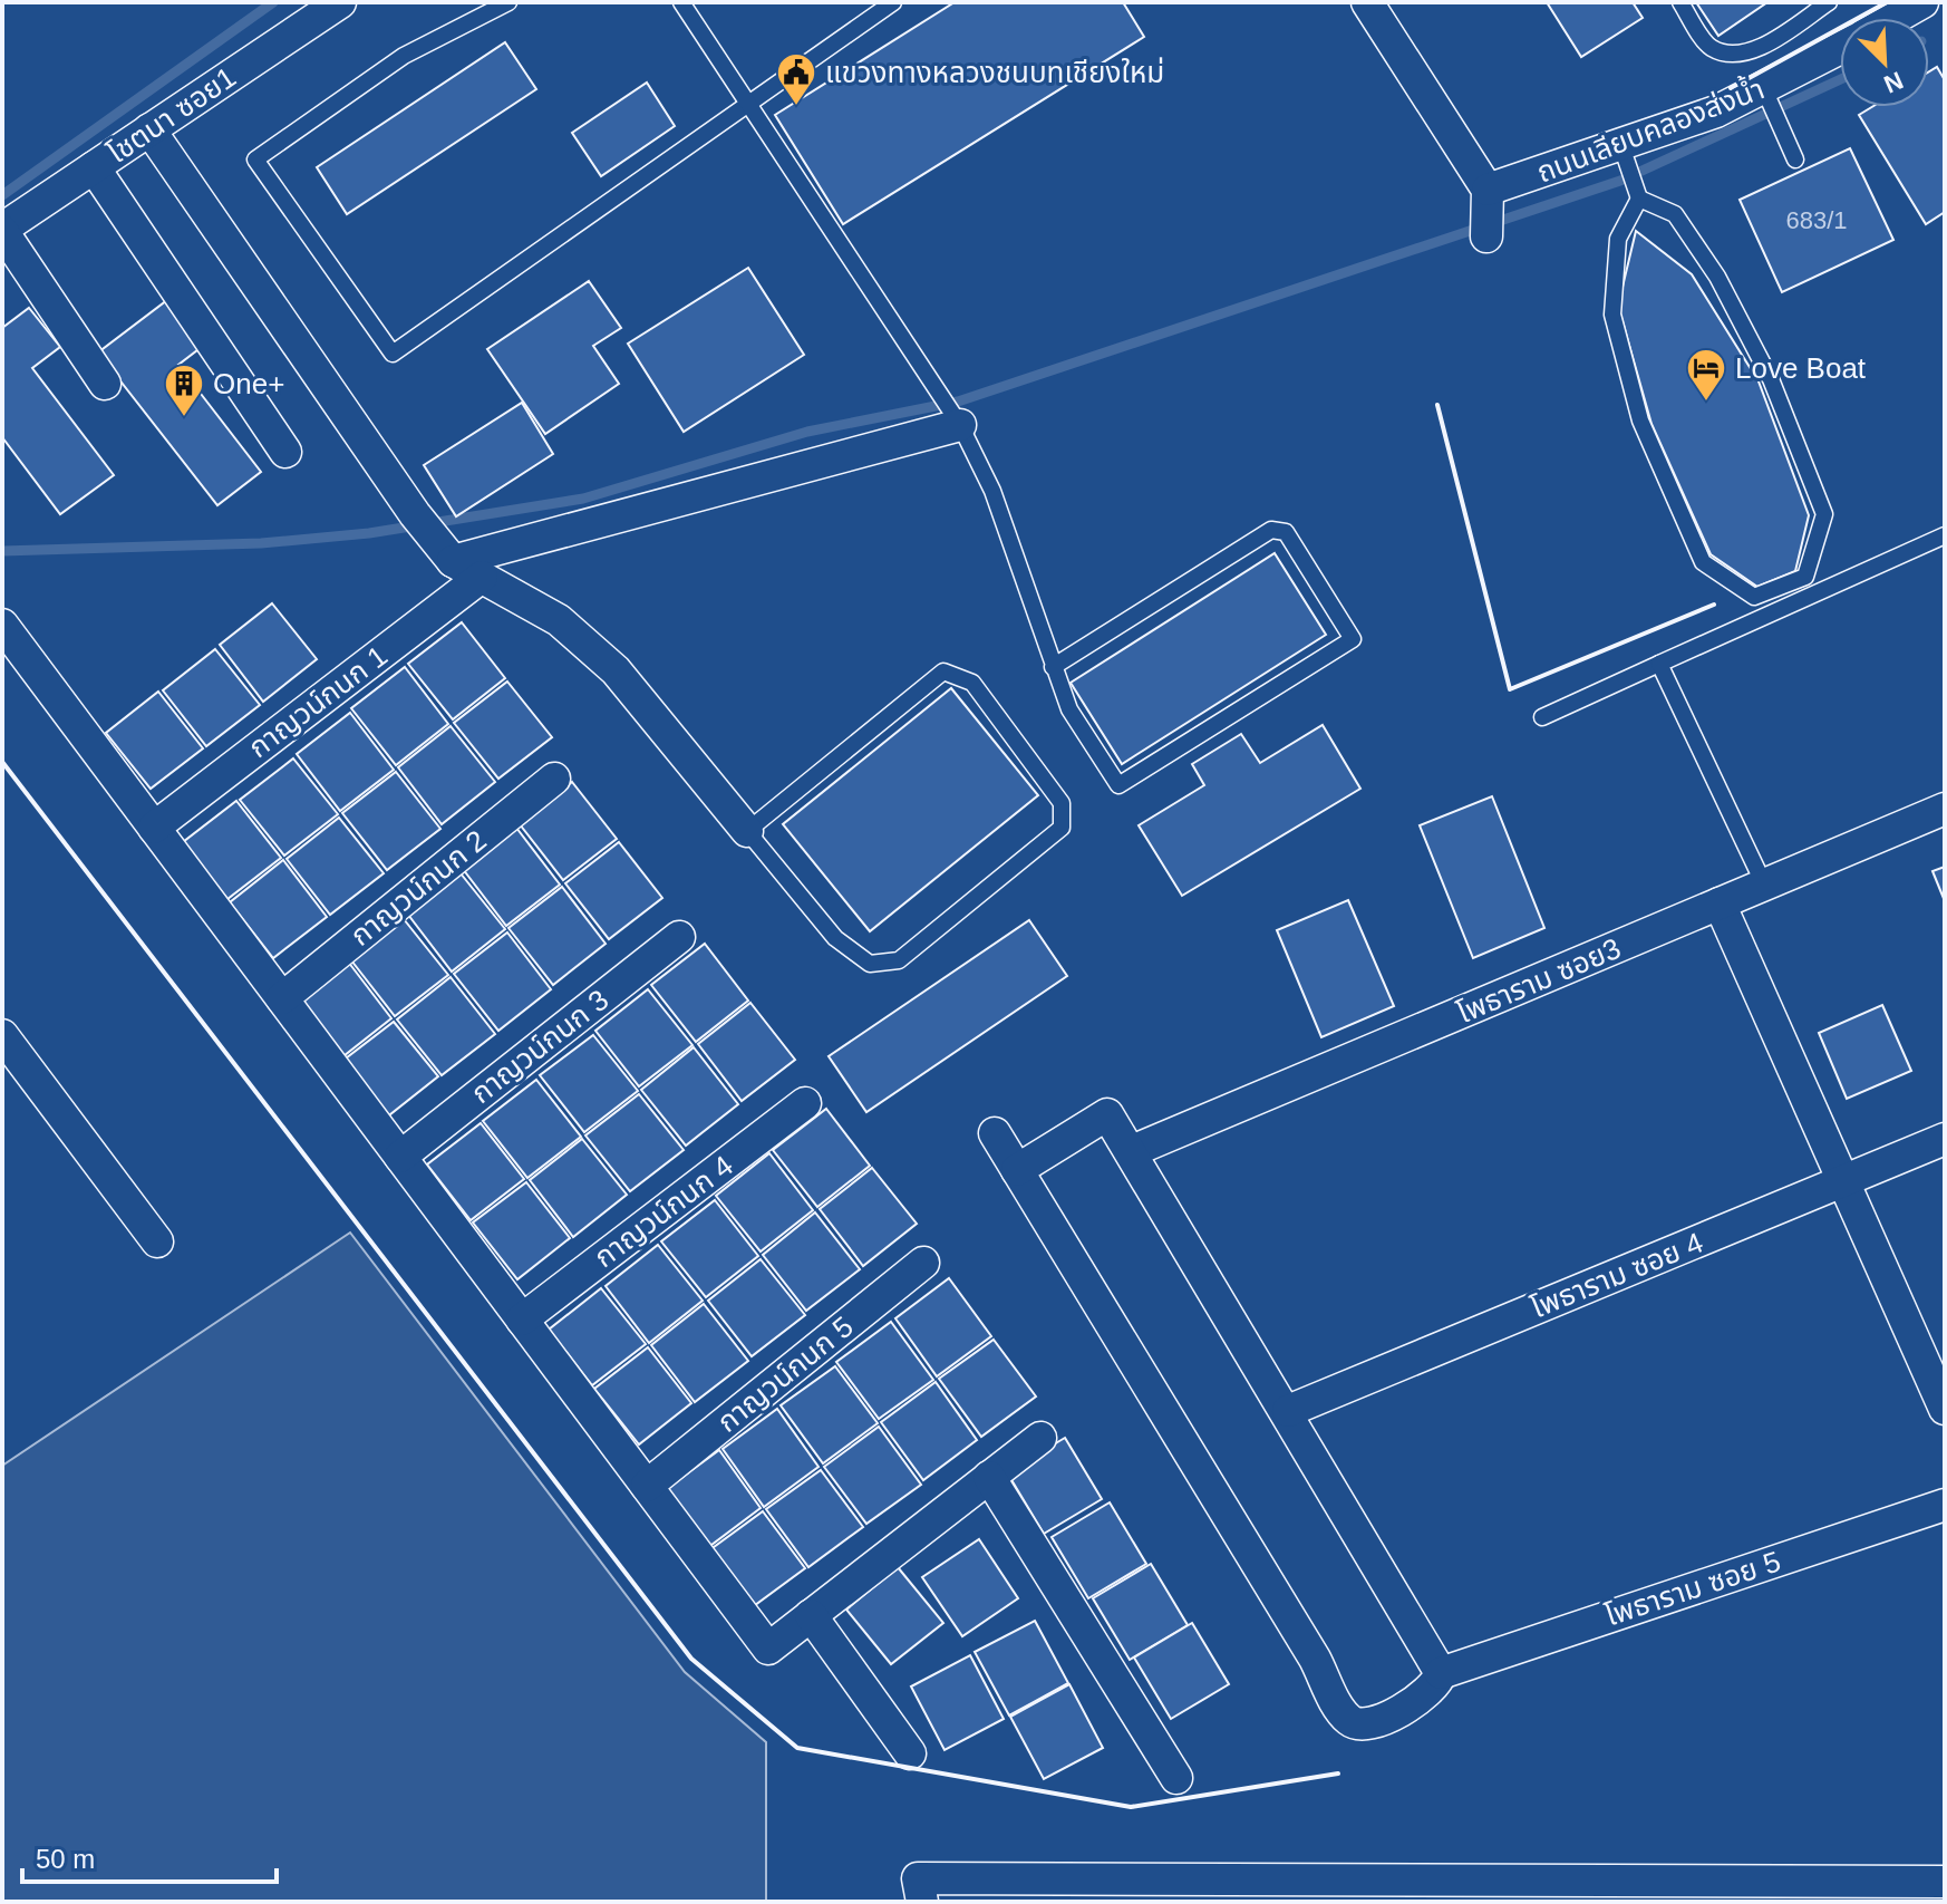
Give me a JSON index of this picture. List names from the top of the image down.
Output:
{
  "streets": {
    "street": [
      "โชตนา ซอย1",
      "ถนนเลียบคลองส่งน้ำ",
      "กาญวน์กนก 1",
      "กาญวน์กนก 2",
      "โพธาราม ซอย3",
      "กาญวน์กนก 3",
      "กาญวน์กนก 4",
      "โพธาราม ซอย 4",
      "กาญวน์กนก 5",
      "โพธาราม ซอย 5"
    ]
  },
  "places": {
    "public building": ["แขวงทางหลวงชนบทเชียงใหม่"],
    "hotel": ["Love Boat"],
    "building": ["One+"]
  },
  "house_numbers": ["683/1"],
  "scale_bar": "50 m",
  "north": "bottom right"
}
